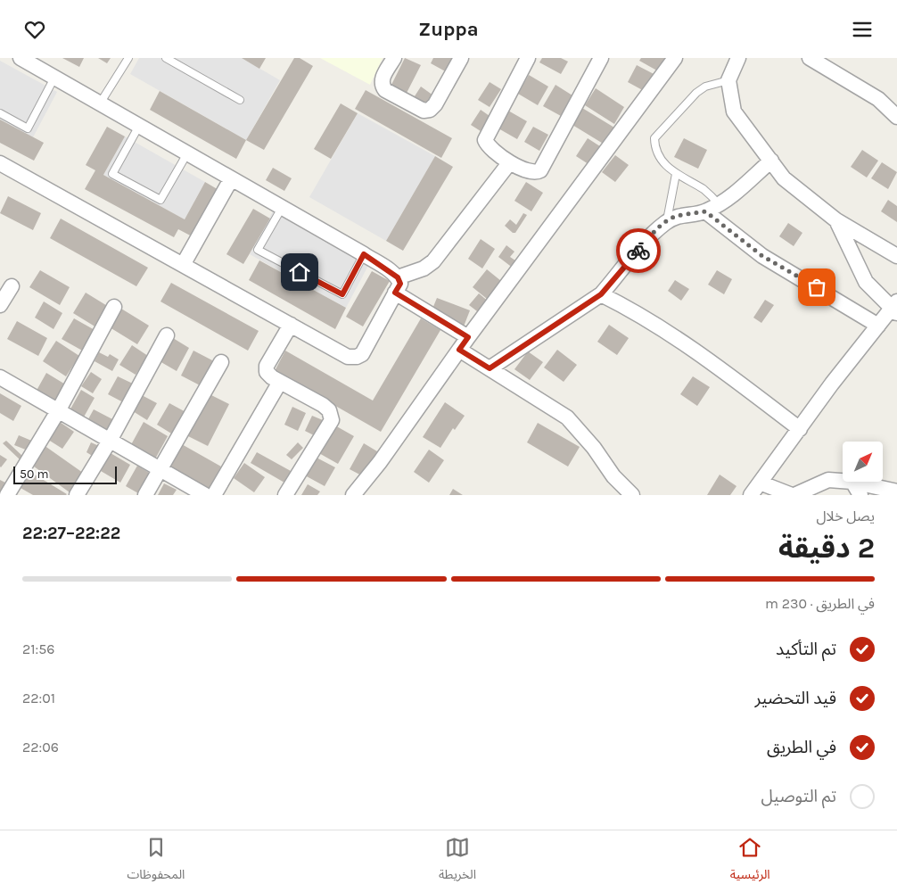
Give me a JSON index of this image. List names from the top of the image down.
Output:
{
  "scale_bar": "50 m",
  "north": "top right",
  "page": {
    "header": "Zuppa",
    "scale": "50 m",
    "heading": ["2 دقيقة", "يصل خلال", "22:22–22:27"],
    "bar": "في الطريق · 230 m",
    "list": [
      ["تم التأكيد", "21:56"],
      ["قيد التحضير", "22:01"],
      ["في الطريق", "22:06"],
      "تم التوصيل"
    ],
    "tabs": ["الرئيسية", "الخريطة", "المحفوظات"]
  }
}
